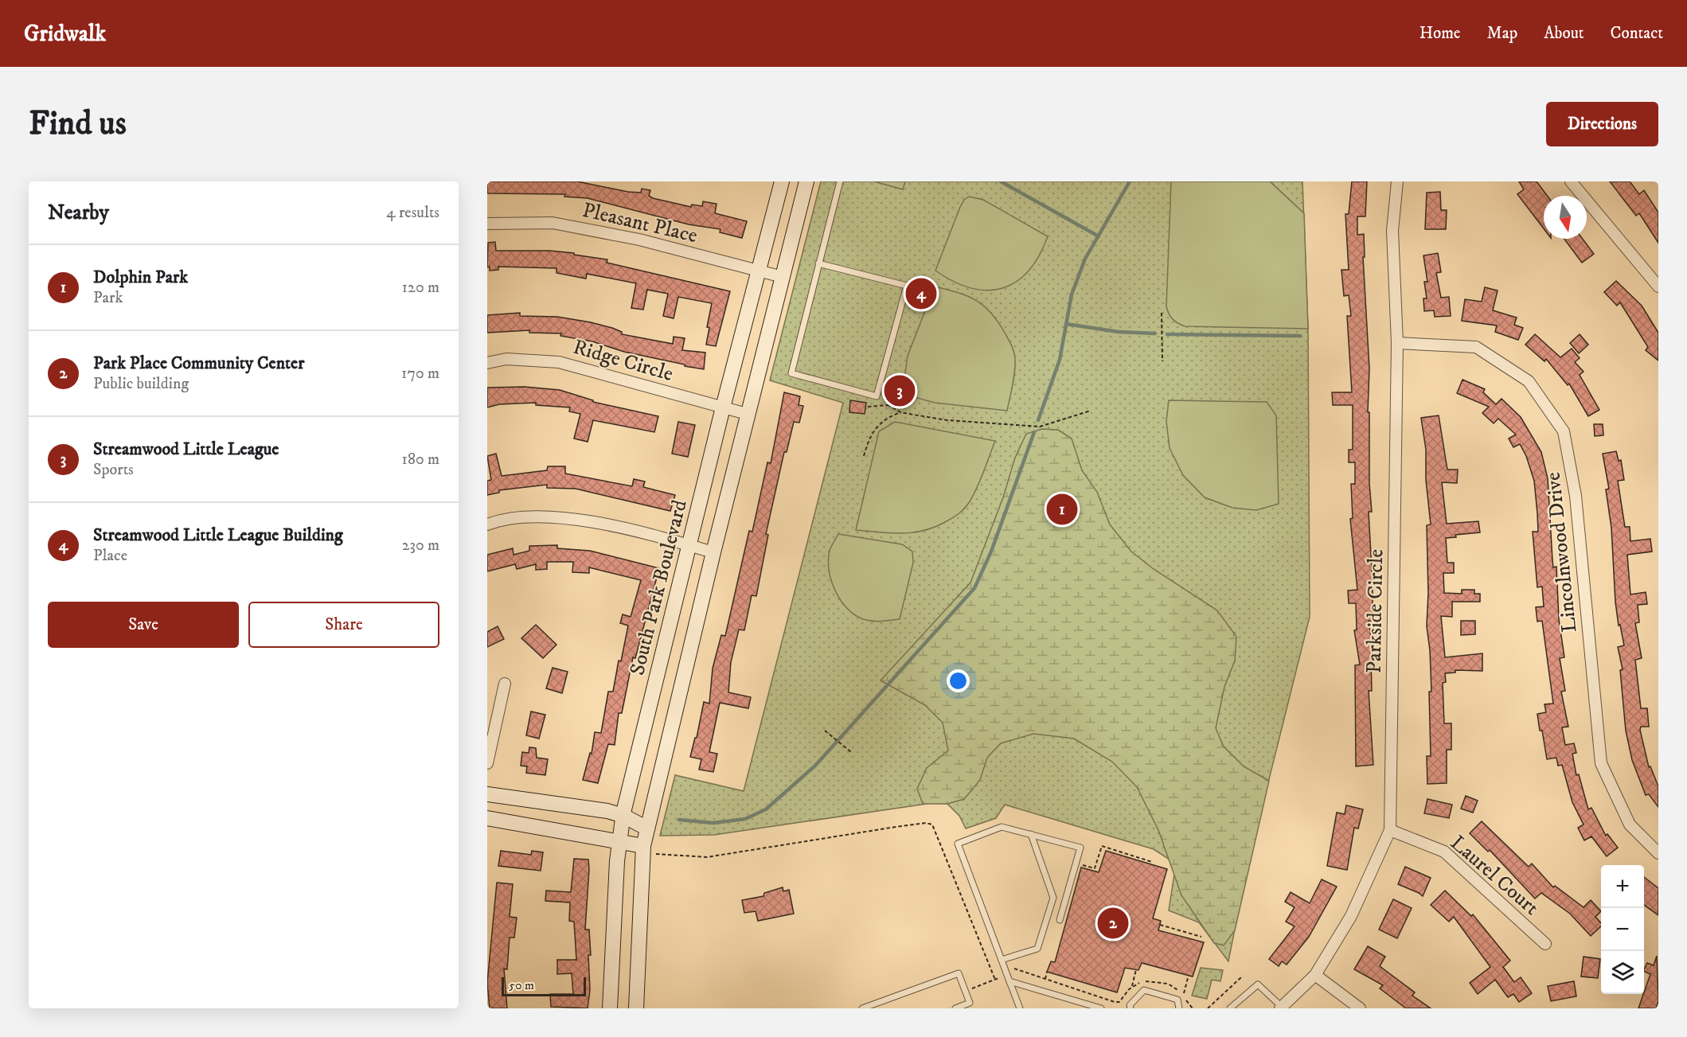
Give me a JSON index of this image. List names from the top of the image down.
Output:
{
  "streets": {
    "street": [
      "Pleasant Place",
      "Ridge Circle",
      "Lincolnwood Drive",
      "South Park Boulevard",
      "Parkside Circle",
      "Laurel Court"
    ]
  },
  "crossings": [
    ["Pleasant Place", "South Park Boulevard"],
    ["Ridge Circle", "South Park Boulevard"],
    ["Lincolnwood Drive", "Parkside Circle"],
    ["Parkside Circle", "Laurel Court"]
  ],
  "scale_bar": "50 m",
  "north": "bottom",
  "page": {
    "header": "Gridwalk",
    "nav": [
      "Home",
      "Map",
      "About",
      "Contact"
    ],
    "buttons": [
      "Directions",
      ["Save", "Share"]
    ],
    "title": "Find us",
    "heading": ["Nearby", "4 results"],
    "list": [
      {
        "mark": "1",
        "name": "Dolphin Park",
        "note": "Park",
        "value": "120 m"
      },
      {
        "mark": "2",
        "name": "Park Place Community Center",
        "note": "Public building",
        "value": "170 m"
      },
      {
        "mark": "3",
        "name": "Streamwood Little League",
        "note": "Sports",
        "value": "180 m"
      },
      {
        "mark": "4",
        "name": "Streamwood Little League Building",
        "note": "Place",
        "value": "230 m"
      }
    ],
    "pins": [
      "4",
      "3",
      "1",
      "2"
    ],
    "map_buttons": ["+", "−"],
    "scale": "50 m"
  }
}
